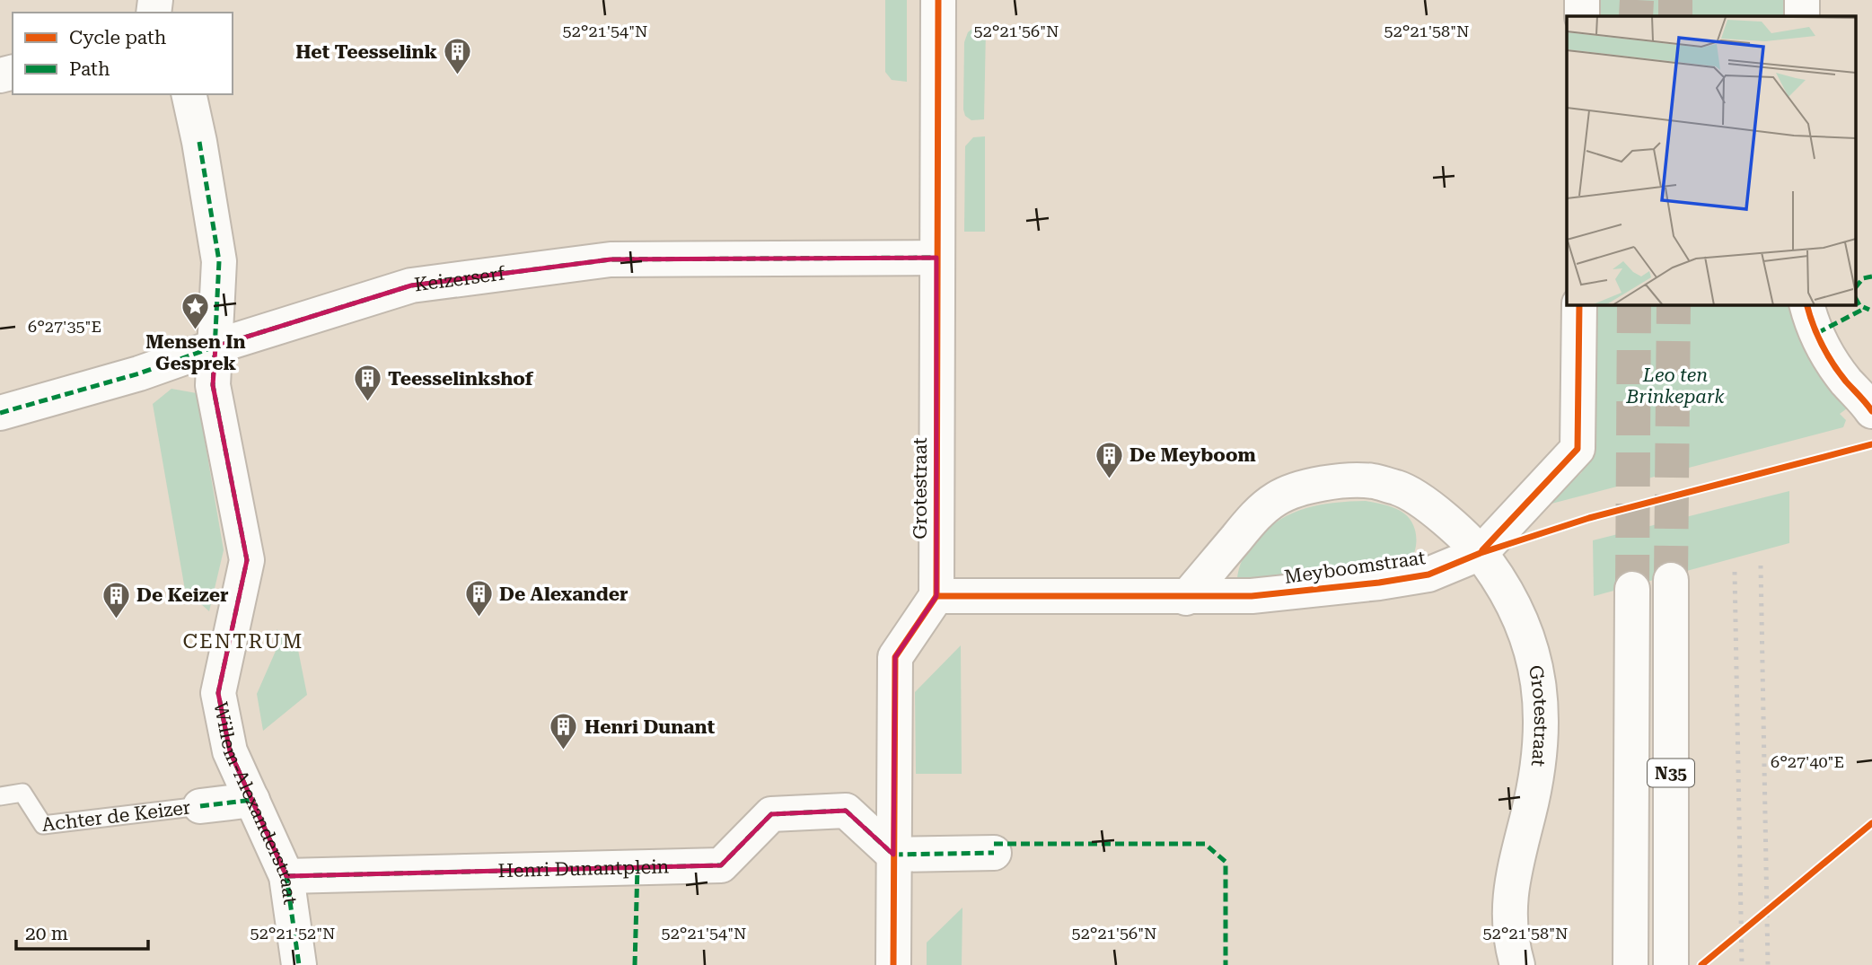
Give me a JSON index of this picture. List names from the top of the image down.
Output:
{
  "streets": {
    "street": [
      "Keizerserf",
      "Grotestraat",
      "Meyboomstraat",
      "N35",
      "Willem-Alexanderstraat",
      "Achter de Keizer",
      "Henri Dunantplein"
    ]
  },
  "crossings": [
    ["Keizerserf", "Grotestraat"],
    ["Keizerserf", "Willem-Alexanderstraat"],
    ["Grotestraat", "Meyboomstraat"],
    ["Willem-Alexanderstraat", "Achter de Keizer"],
    ["Willem-Alexanderstraat", "Henri Dunantplein"]
  ],
  "districts": ["CENTRUM"],
  "parks": ["Leo ten Brinkepark"],
  "places": {
    "building": [
      "Het Teesselink",
      "Teesselinkshof",
      "De Meyboom",
      "De Alexander",
      "De Keizer",
      "Henri Dunant"
    ],
    "place": ["Mensen In Gesprek"]
  },
  "legend": ["Cycle path", "Path"],
  "scale_bar": "20 m",
  "coordinates": [
    "52°21'54\"N",
    "52°21'56\"N",
    "52°21'58\"N",
    "6°27'35\"E",
    "6°27'40\"E",
    "52°21'52\"N"
  ]
}
